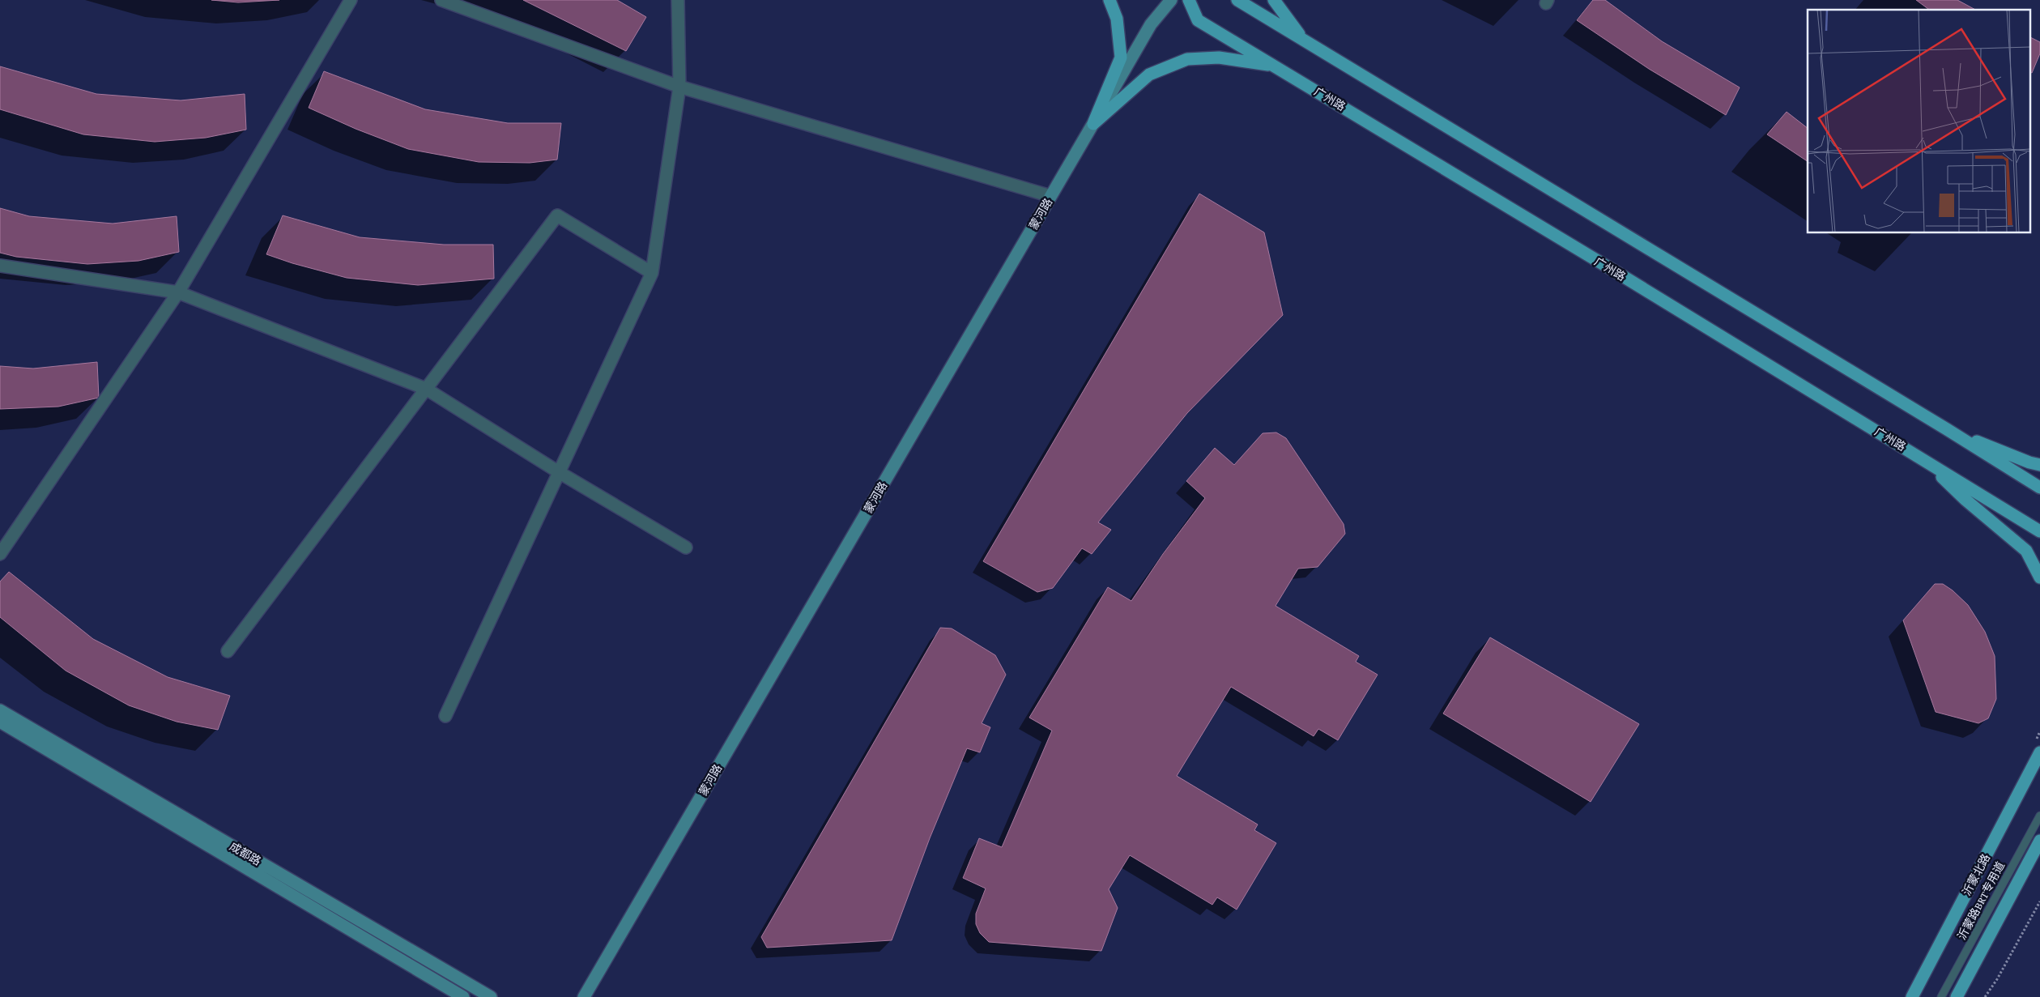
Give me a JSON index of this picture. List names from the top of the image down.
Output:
{
  "streets": {
    "main road": ["广州路", "沂蒙北路"],
    "street": ["蒙河路", "成都路"],
    "lane": ["沂蒙路BRT专用道"]
  }
}
